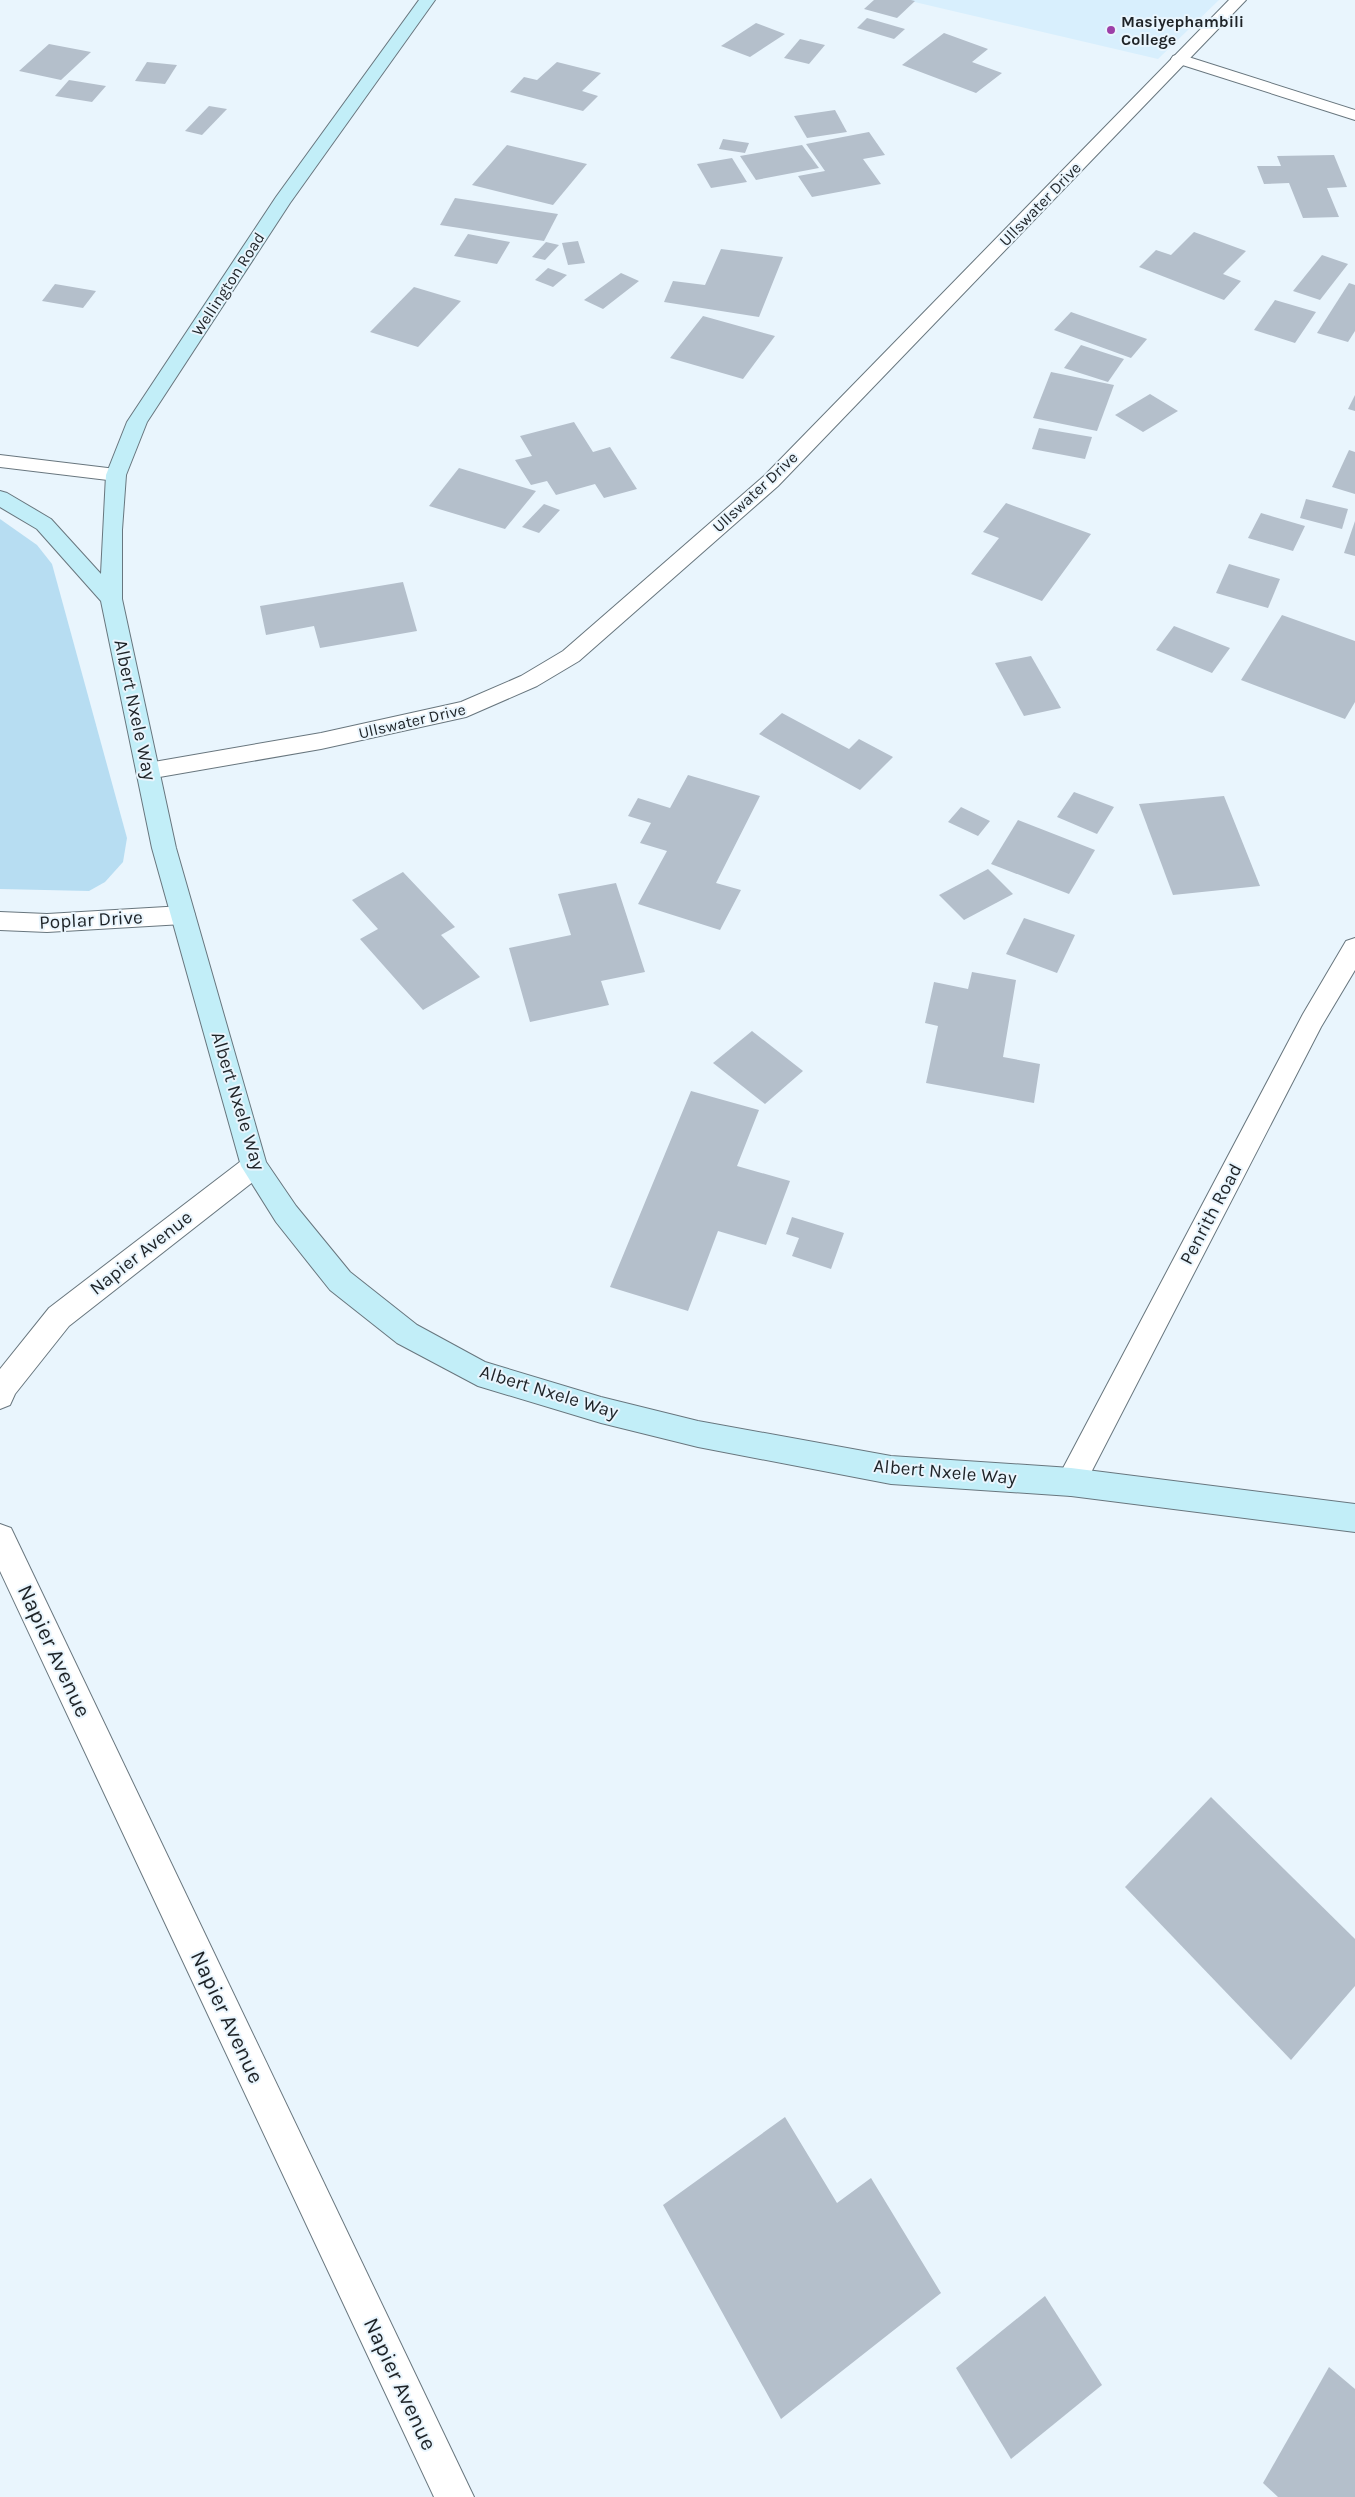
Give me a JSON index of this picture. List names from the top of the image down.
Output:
{
  "streets": {
    "main road": ["Wellington Road", "Albert Nxele Way"],
    "street": [
      "Ullswater Drive",
      "Poplar Drive",
      "Penrith Road",
      "Napier Avenue"
    ]
  },
  "crossings": [
    ["Ullswater Drive", "Albert Nxele Way"],
    ["Wellington Road", "Albert Nxele Way"],
    ["Albert Nxele Way", "Poplar Drive"],
    ["Albert Nxele Way", "Penrith Road"],
    ["Albert Nxele Way", "Napier Avenue"]
  ],
  "places": ["Masiyephambili College"]
}
